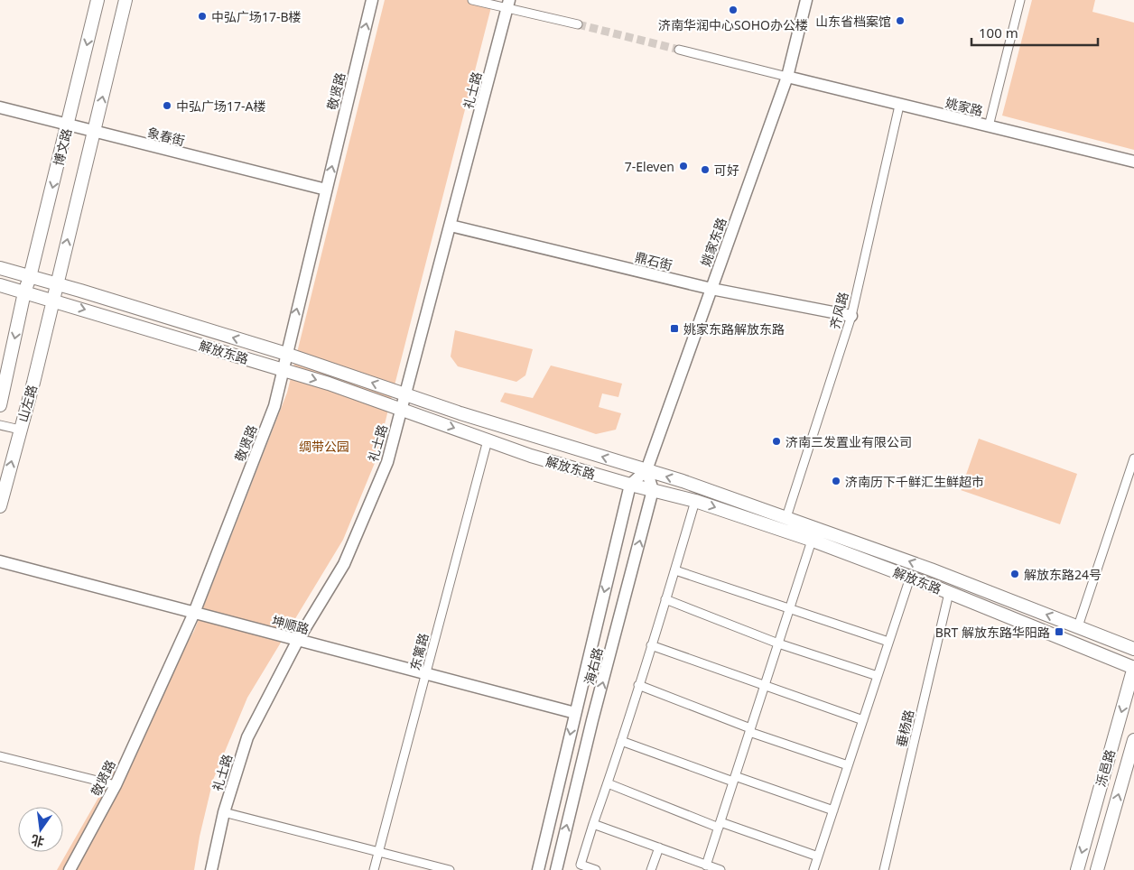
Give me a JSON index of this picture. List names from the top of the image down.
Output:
{
  "streets": {
    "main road": [
      "博文路",
      "解放东路",
      "山左路",
      "泺邑路"
    ],
    "street": [
      "礼士路",
      "敬贤路",
      "姚家路",
      "象春街",
      "姚家东路",
      "鼎石街",
      "齐风路",
      "坤顺路",
      "东篱路",
      "海右路",
      "垂杨路"
    ]
  },
  "crossings": [
    ["礼士路", "鼎石街"],
    ["礼士路", "解放东路"],
    ["礼士路", "坤顺路"],
    ["敬贤路", "象春街"],
    ["敬贤路", "解放东路"],
    ["敬贤路", "坤顺路"],
    ["姚家路", "姚家东路"],
    ["姚家路", "齐风路"],
    ["象春街", "博文路"],
    ["博文路", "解放东路"],
    ["博文路", "山左路"],
    ["姚家东路", "鼎石街"],
    ["姚家东路", "解放东路"],
    ["姚家东路", "海右路"],
    ["鼎石街", "齐风路"],
    ["齐风路", "解放东路"],
    ["解放东路", "山左路"],
    ["解放东路", "东篱路"],
    ["解放东路", "海右路"],
    ["解放东路", "垂杨路"],
    ["解放东路", "泺邑路"],
    ["坤顺路", "东篱路"],
    ["坤顺路", "海右路"]
  ],
  "one_way": ["敬贤路"],
  "parks": ["绸带公园"],
  "places": {
    "other": [
      "济南华润中心SOHO办公楼",
      "中弘广场17-B楼",
      "山东省档案馆",
      "中弘广场17-A楼",
      "7-Eleven",
      "可好",
      "济南三发置业有限公司",
      "济南历下千鲜汇生鲜超市",
      "解放东路24号"
    ],
    "transit": ["姚家东路解放东路", "BRT 解放东路华阳路"]
  },
  "scale_bar": "100 m",
  "north": "bottom"
}
